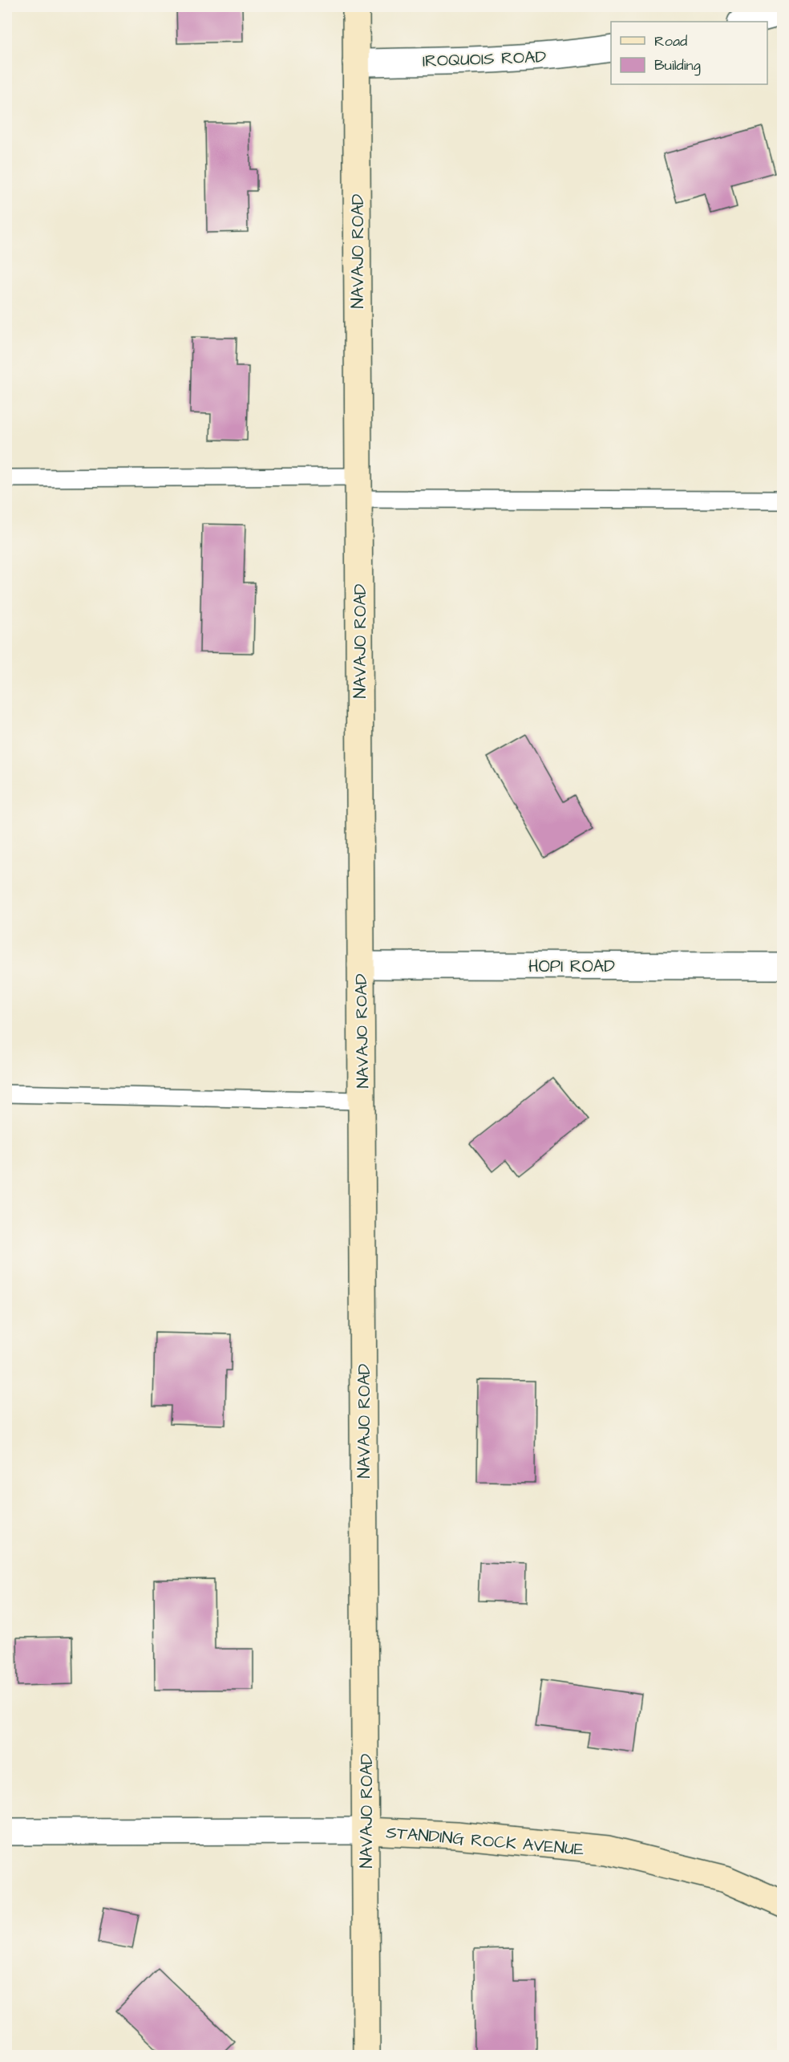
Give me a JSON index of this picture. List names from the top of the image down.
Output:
{
  "streets": {
    "main road": ["NAVAJO ROAD", "STANDING ROCK AVENUE"],
    "street": ["IROQUOIS ROAD", "HOPI ROAD"]
  },
  "crossings": [
    ["IROQUOIS ROAD", "NAVAJO ROAD"],
    ["NAVAJO ROAD", "HOPI ROAD"],
    ["NAVAJO ROAD", "STANDING ROCK AVENUE"]
  ],
  "legend": ["Road", "Building"]
}
